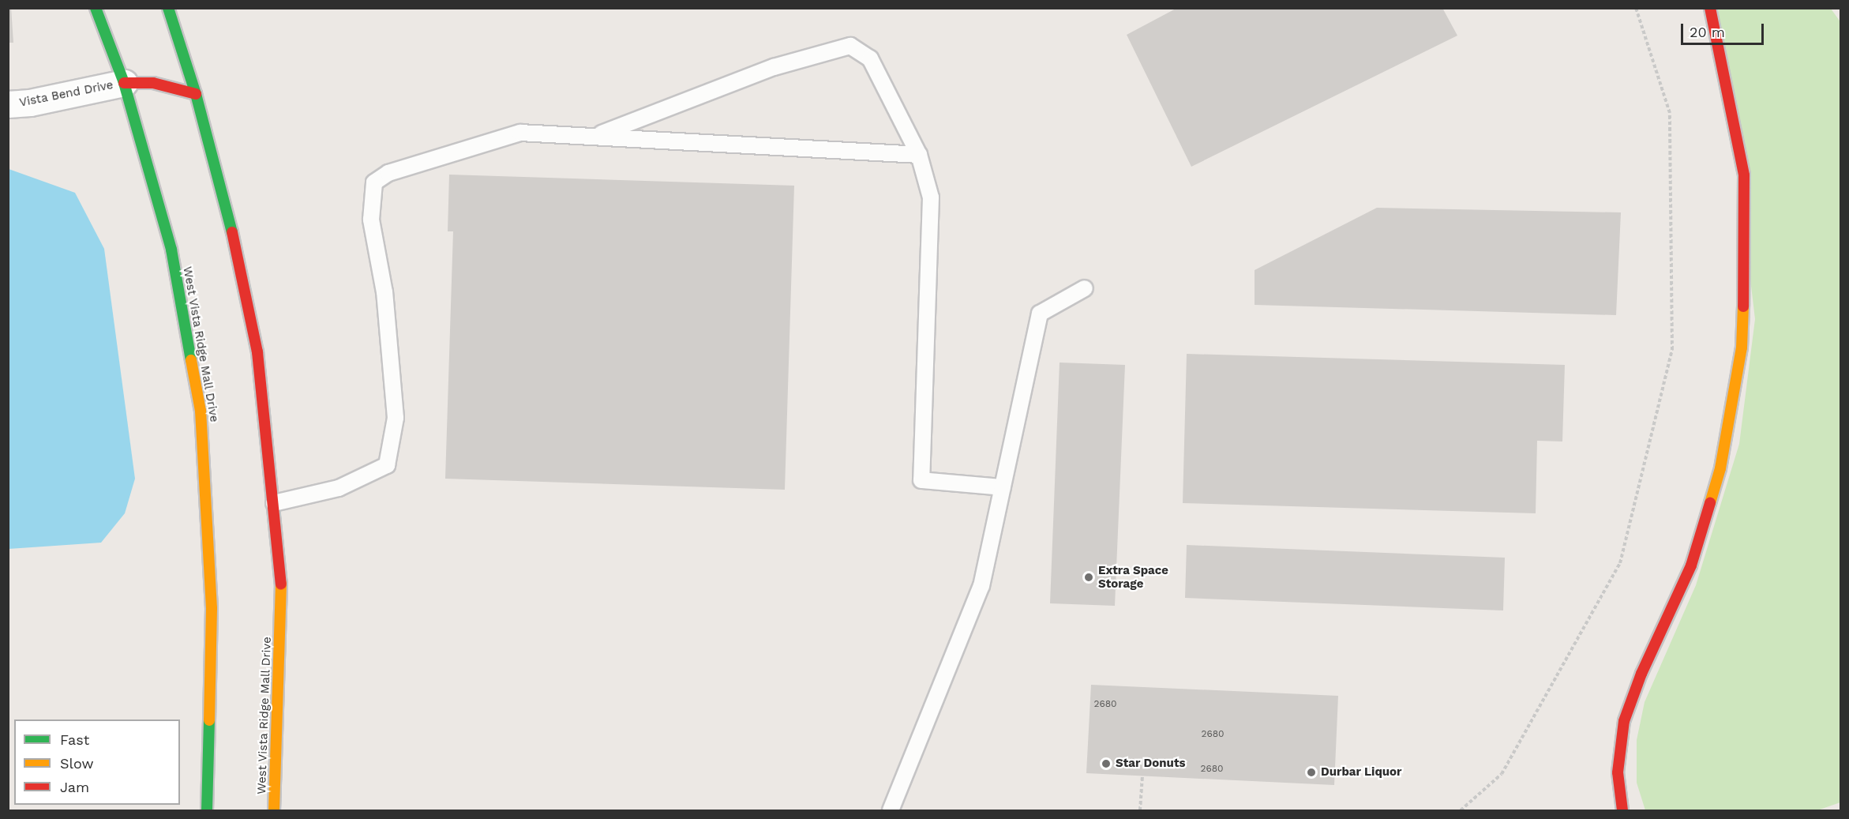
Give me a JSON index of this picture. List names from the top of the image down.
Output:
{
  "streets": {
    "main road": ["West Vista Ridge Mall Drive"],
    "street": ["Vista Bend Drive"]
  },
  "crossings": [
    ["Vista Bend Drive", "West Vista Ridge Mall Drive"]
  ],
  "places": ["Extra Space Storage", "Star Donuts", "Durbar Liquor"],
  "house_numbers": ["2680", "2680", "2680"],
  "legend": ["Fast", "Slow", "Jam"],
  "scale_bar": "20 m"
}
